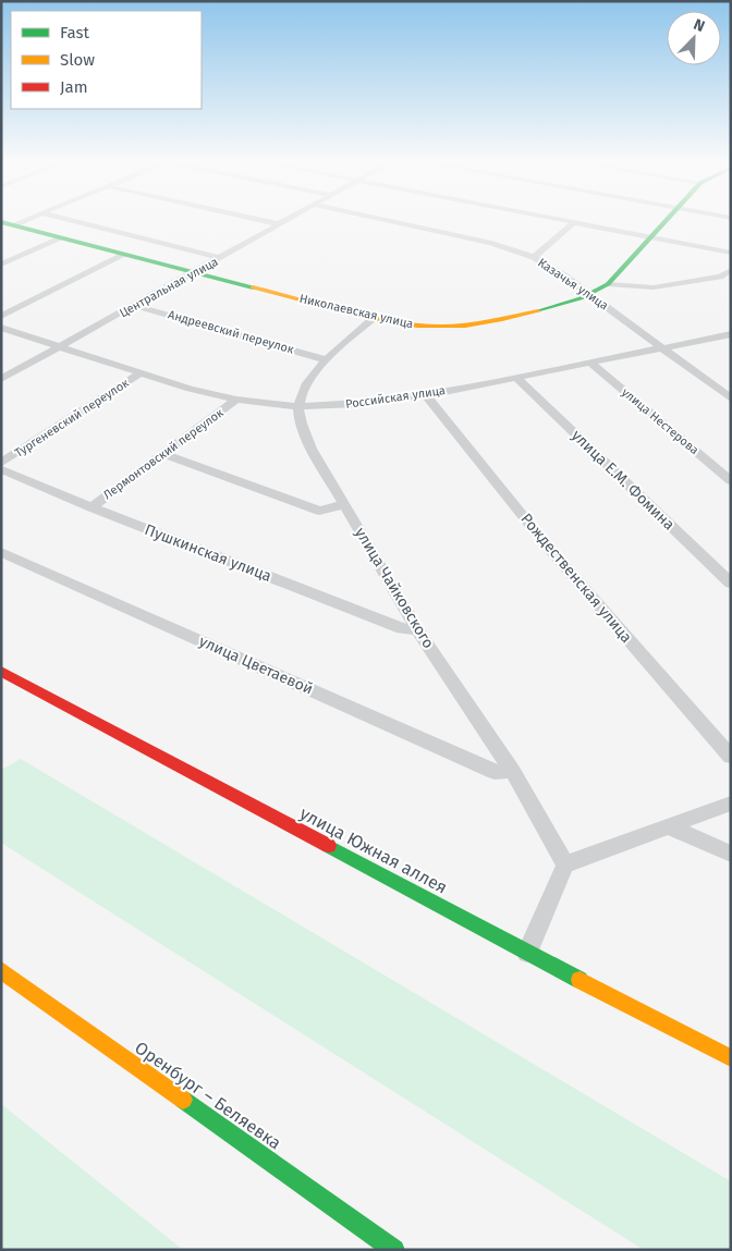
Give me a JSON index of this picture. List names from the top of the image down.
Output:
{
  "streets": {
    "street": [
      "Казачья улица",
      "Центральная улица",
      "Николаевская улица",
      "Андреевский переулок",
      "Российская улица",
      "Тургеневский переулок",
      "улица Нестерова",
      "Лермонтовский переулок",
      "улица Е.М. Фомина",
      "Пушкинская улица",
      "Рождественская улица",
      "улица Чайковского",
      "улица Цветаевой",
      "улица Южная аллея",
      "Оренбург – Беляевка"
    ]
  },
  "crossings": [
    ["Казачья улица", "Николаевская улица"],
    ["Казачья улица", "Российская улица"],
    ["Центральная улица", "Николаевская улица"],
    ["Центральная улица", "Андреевский переулок"],
    ["Центральная улица", "Российская улица"],
    ["Российская улица", "Тургеневский переулок"],
    ["Российская улица", "улица Нестерова"],
    ["Российская улица", "Лермонтовский переулок"],
    ["Российская улица", "улица Е.М. Фомина"],
    ["Российская улица", "Рождественская улица"],
    ["Российская улица", "улица Чайковского"],
    ["Лермонтовский переулок", "Пушкинская улица"],
    ["Пушкинская улица", "улица Чайковского"],
    ["улица Чайковского", "улица Цветаевой"]
  ],
  "legend": ["Fast", "Slow", "Jam"],
  "north": "top right"
}
